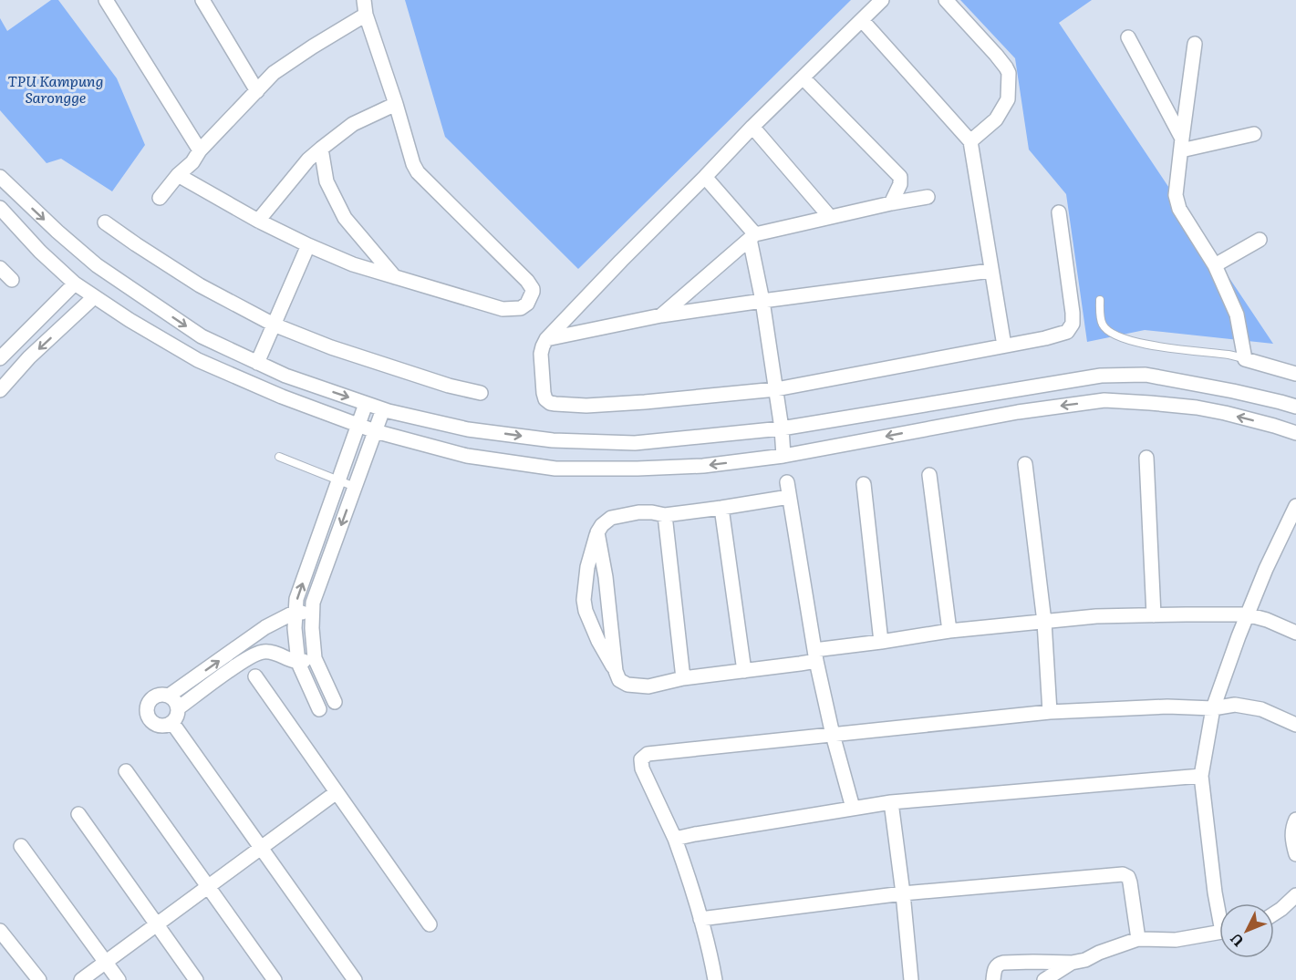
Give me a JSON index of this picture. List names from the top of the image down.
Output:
{
  "parks": ["TPU Kampung Sarongge"],
  "north": "bottom left"
}
